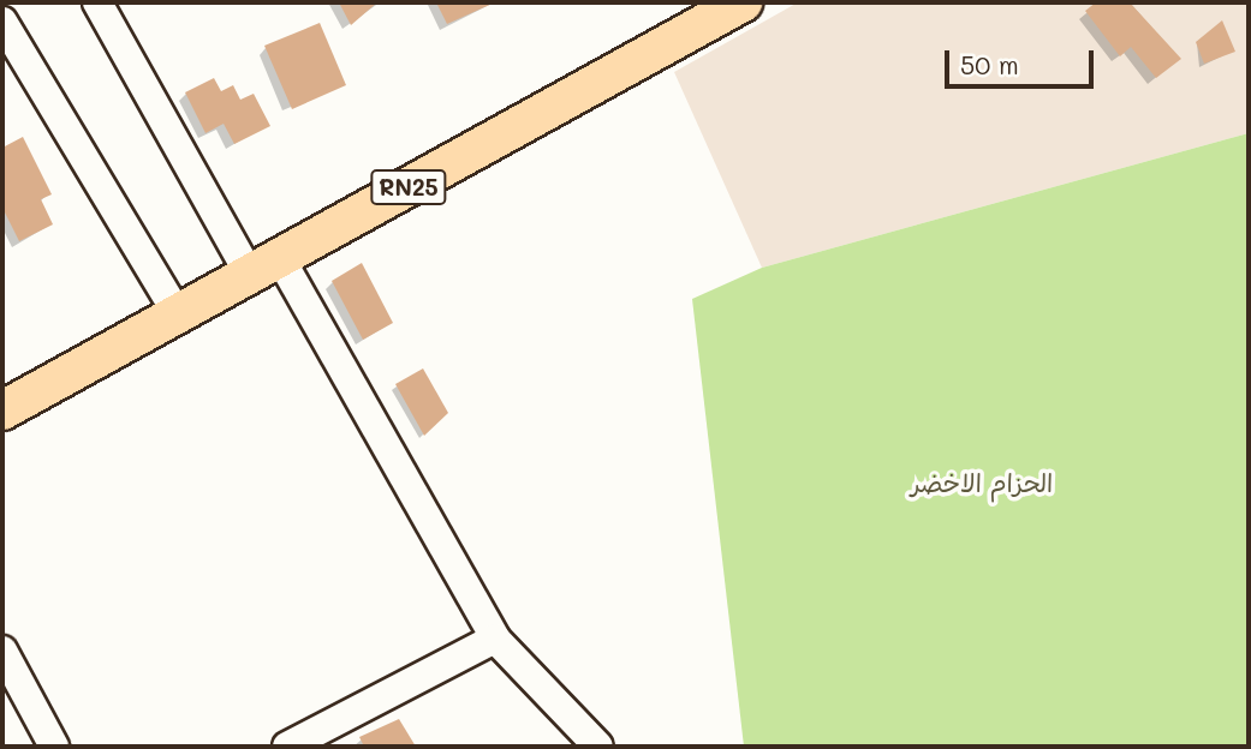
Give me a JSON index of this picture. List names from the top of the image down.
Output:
{
  "streets": {
    "main road": ["RN25"]
  },
  "parks": ["الحزام الاخضر"],
  "scale_bar": "50 m"
}
